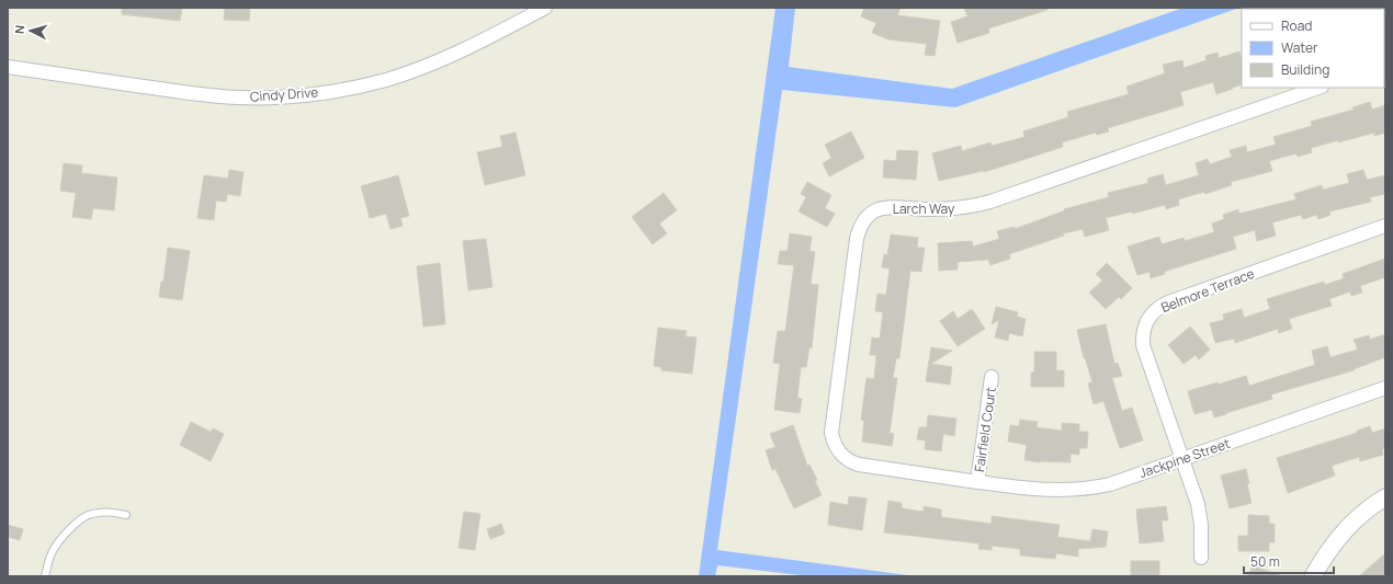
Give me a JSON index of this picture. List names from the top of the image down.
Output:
{
  "streets": {
    "street": [
      "Cindy Drive",
      "Larch Way",
      "Belmore Terrace",
      "Fairfield Court",
      "Jackpine Street"
    ]
  },
  "crossings": [
    ["Larch Way", "Fairfield Court"],
    ["Larch Way", "Jackpine Street"],
    ["Belmore Terrace", "Jackpine Street"],
    ["Fairfield Court", "Jackpine Street"]
  ],
  "legend": ["Road", "Water", "Building"],
  "scale_bar": "50 m",
  "north": "left"
}
